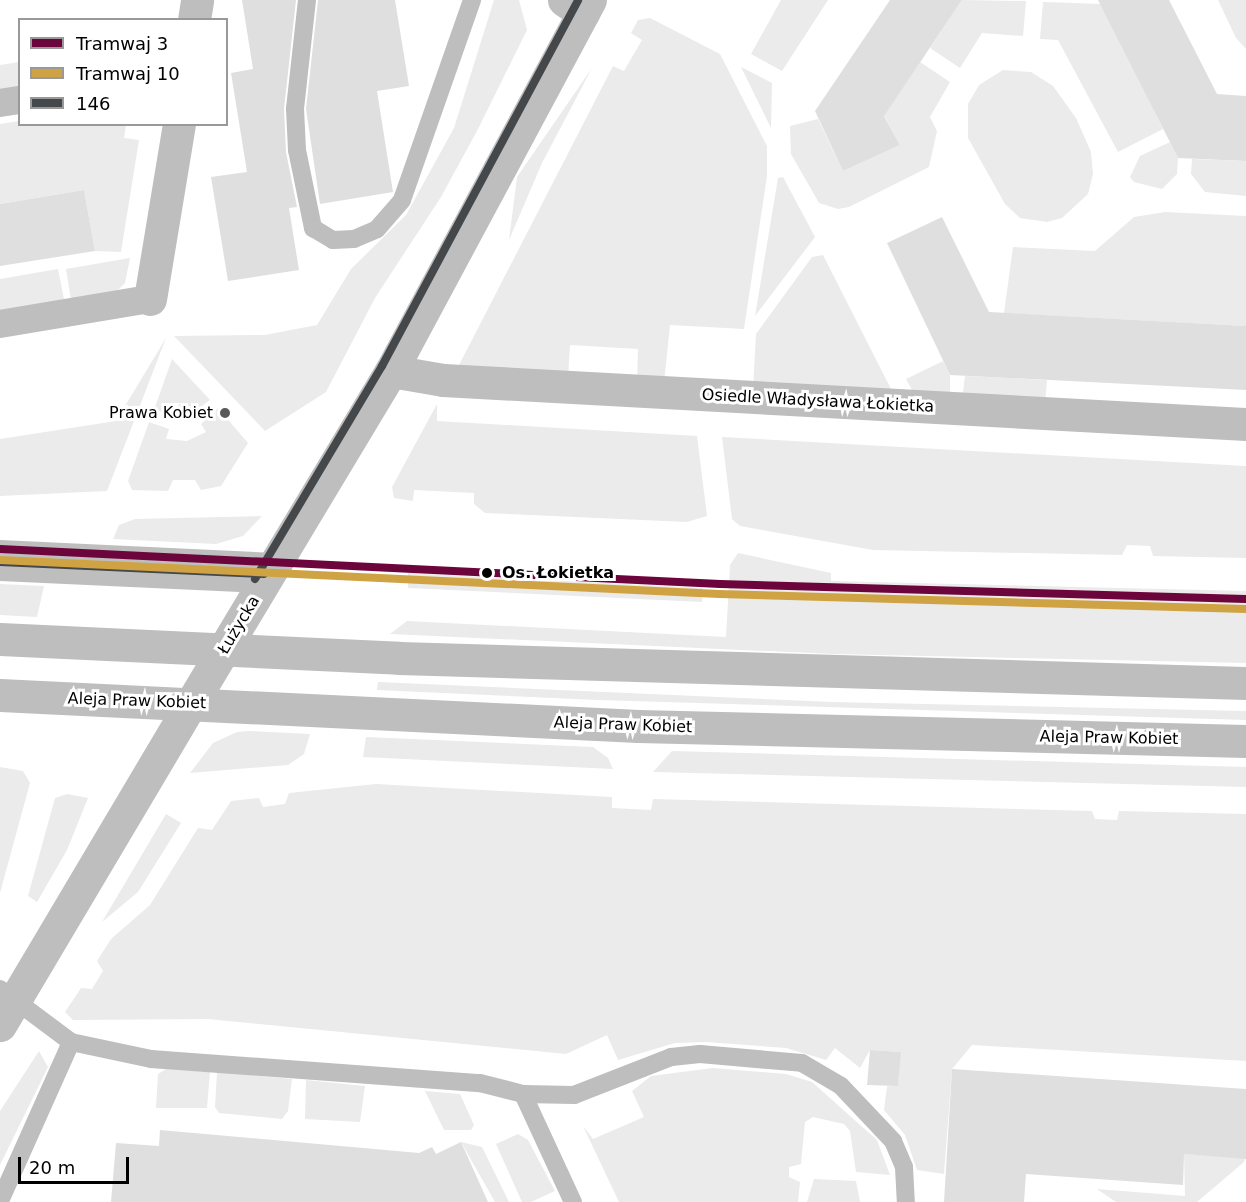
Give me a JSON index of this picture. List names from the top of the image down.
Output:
{
  "streets": {
    "street": ["Osiedle Władysława Łokietka", "Łużycka", "Aleja Praw Kobiet"]
  },
  "crossings": [
    ["Osiedle Władysława Łokietka", "Łużycka"],
    ["Łużycka", "Aleja Praw Kobiet"]
  ],
  "places": ["Prawa Kobiet", "Os. Łokietka"],
  "lines": ["transit line 146", "tram line 3", "tram line 10"],
  "legend": ["Tramwaj 3", "Tramwaj 10", "146"],
  "scale_bar": "20 m"
}
